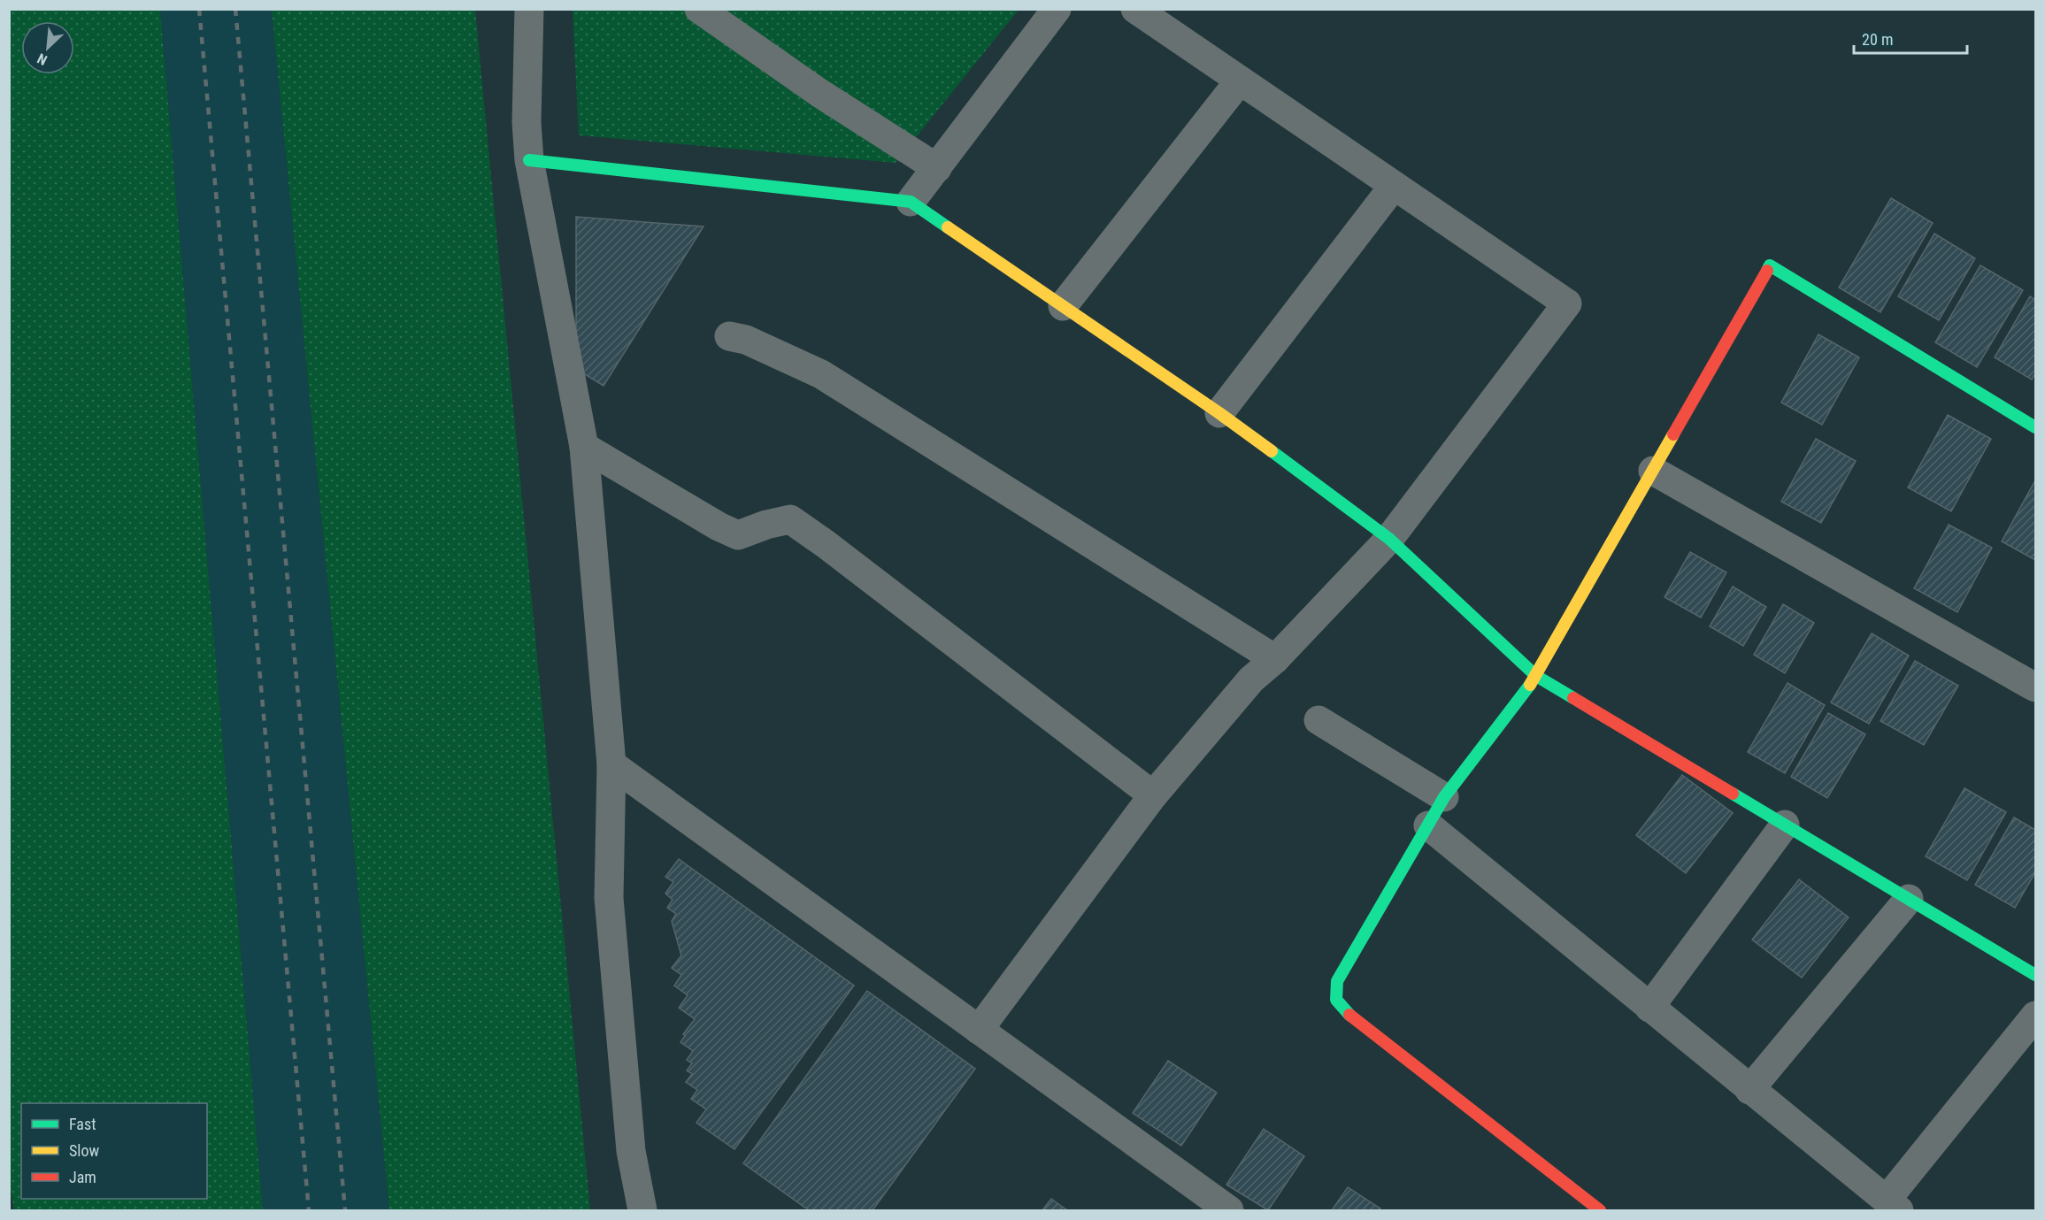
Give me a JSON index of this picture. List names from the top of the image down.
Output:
{
  "legend": ["Fast", "Slow", "Jam"],
  "scale_bar": "20 m",
  "north": "bottom left"
}
